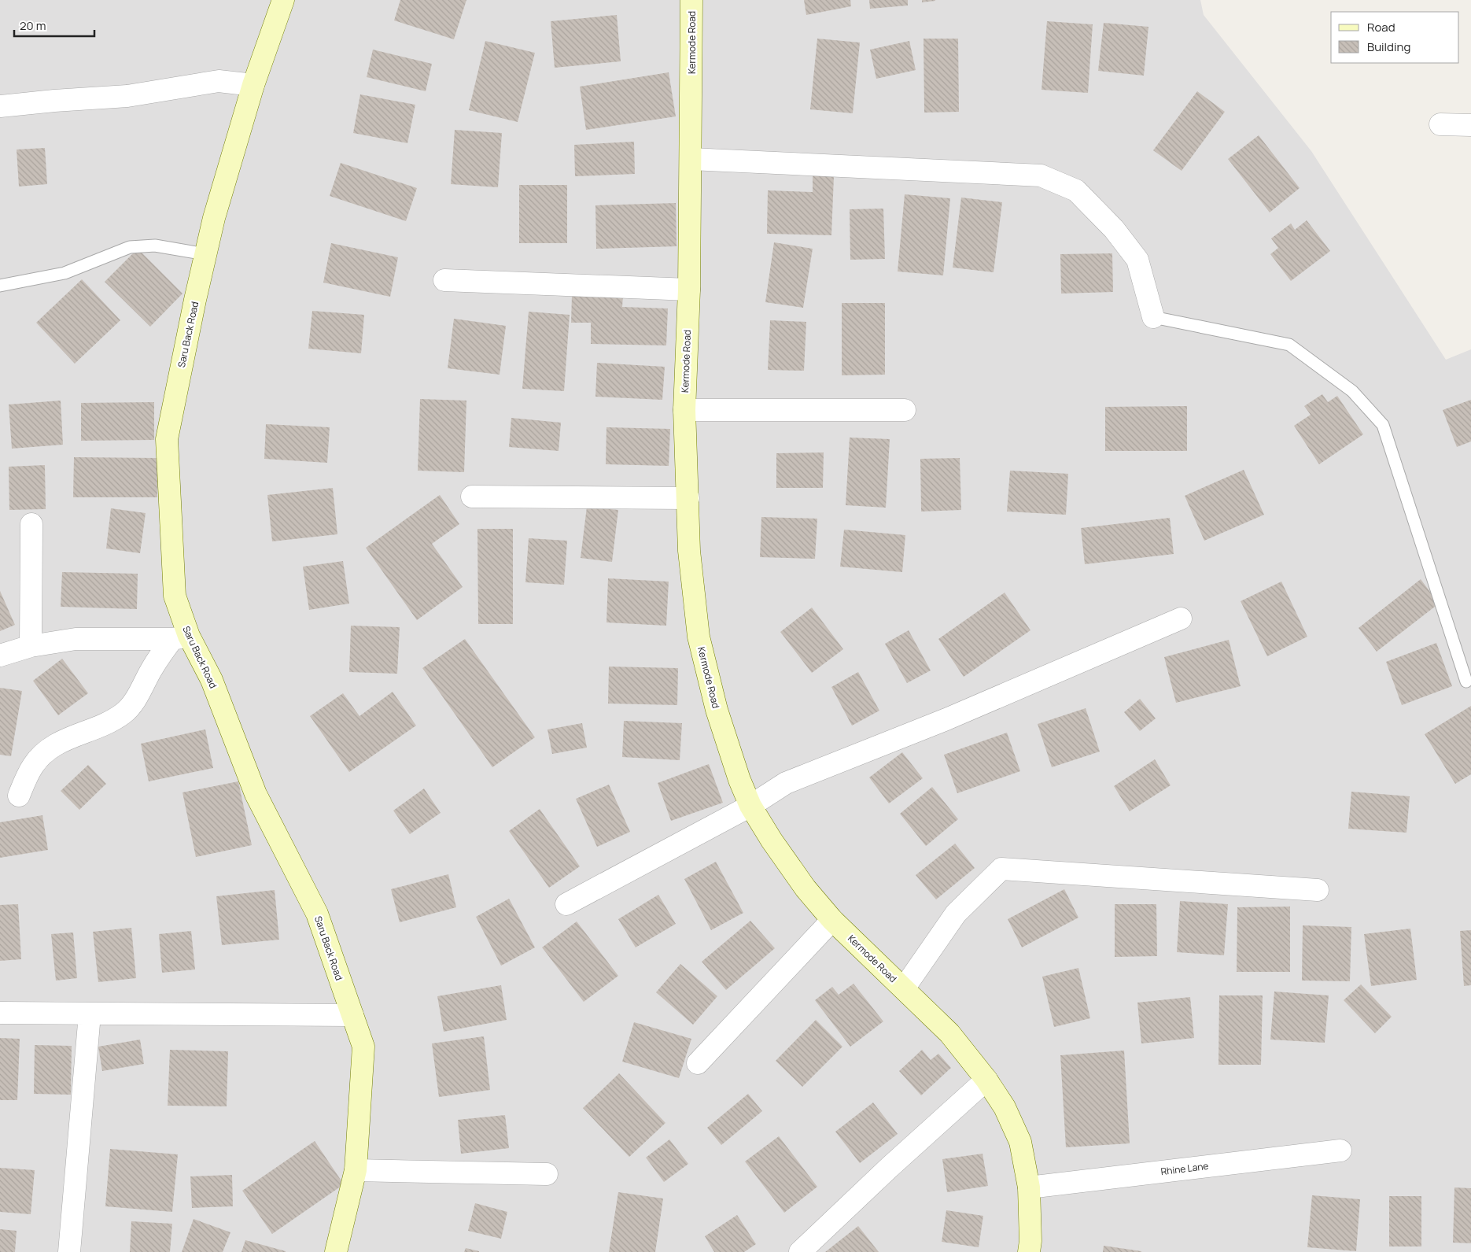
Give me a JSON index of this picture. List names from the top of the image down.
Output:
{
  "streets": {
    "street": ["Kermode Road", "Saru Back Road", "Rhine Lane"]
  },
  "crossings": [
    ["Kermode Road", "Rhine Lane"]
  ],
  "legend": ["Road", "Building"],
  "scale_bar": "20 m"
}
